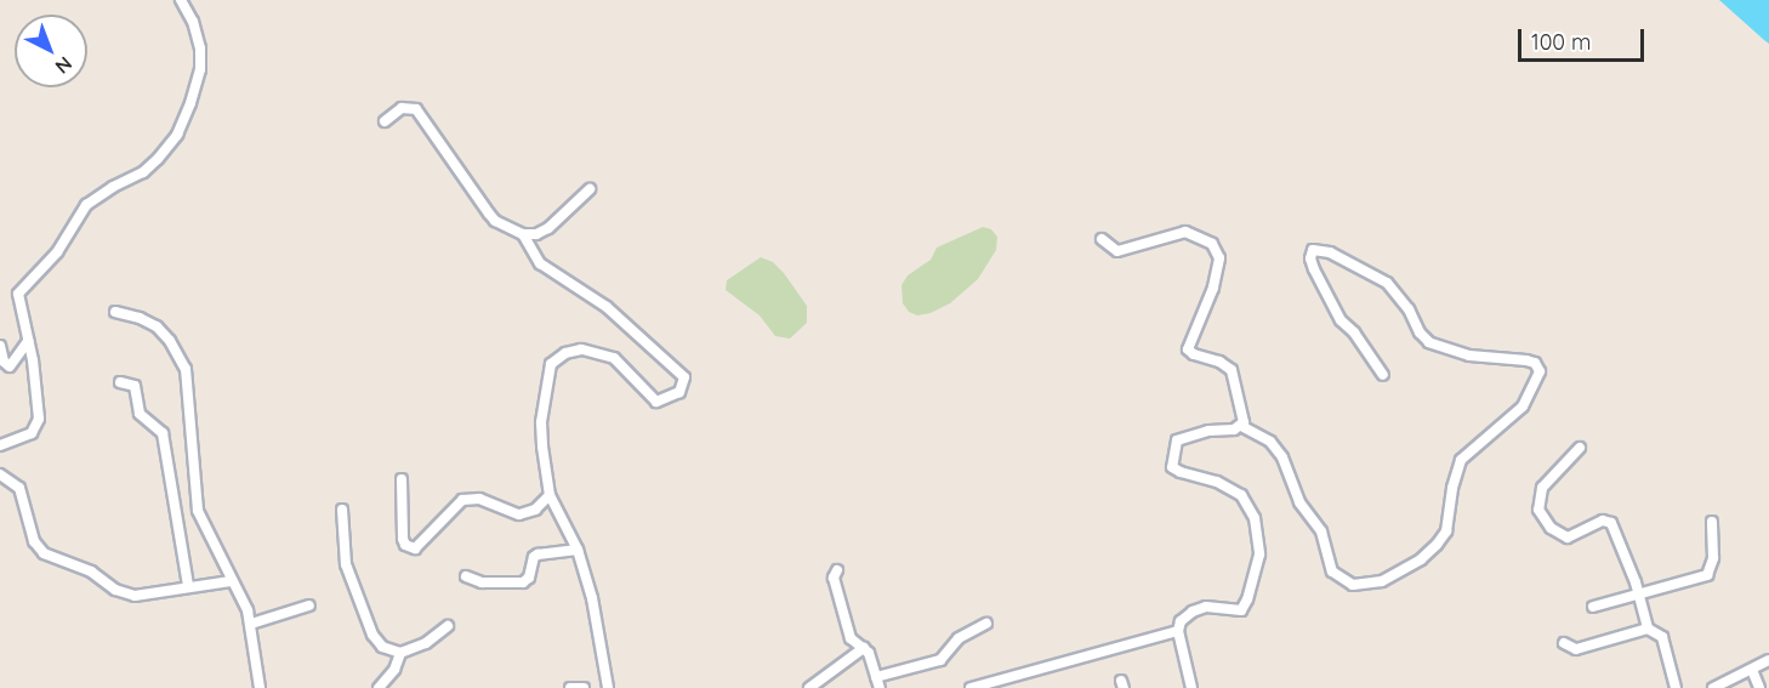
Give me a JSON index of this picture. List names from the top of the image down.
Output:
{
  "scale_bar": "100 m",
  "north": "bottom right"
}
